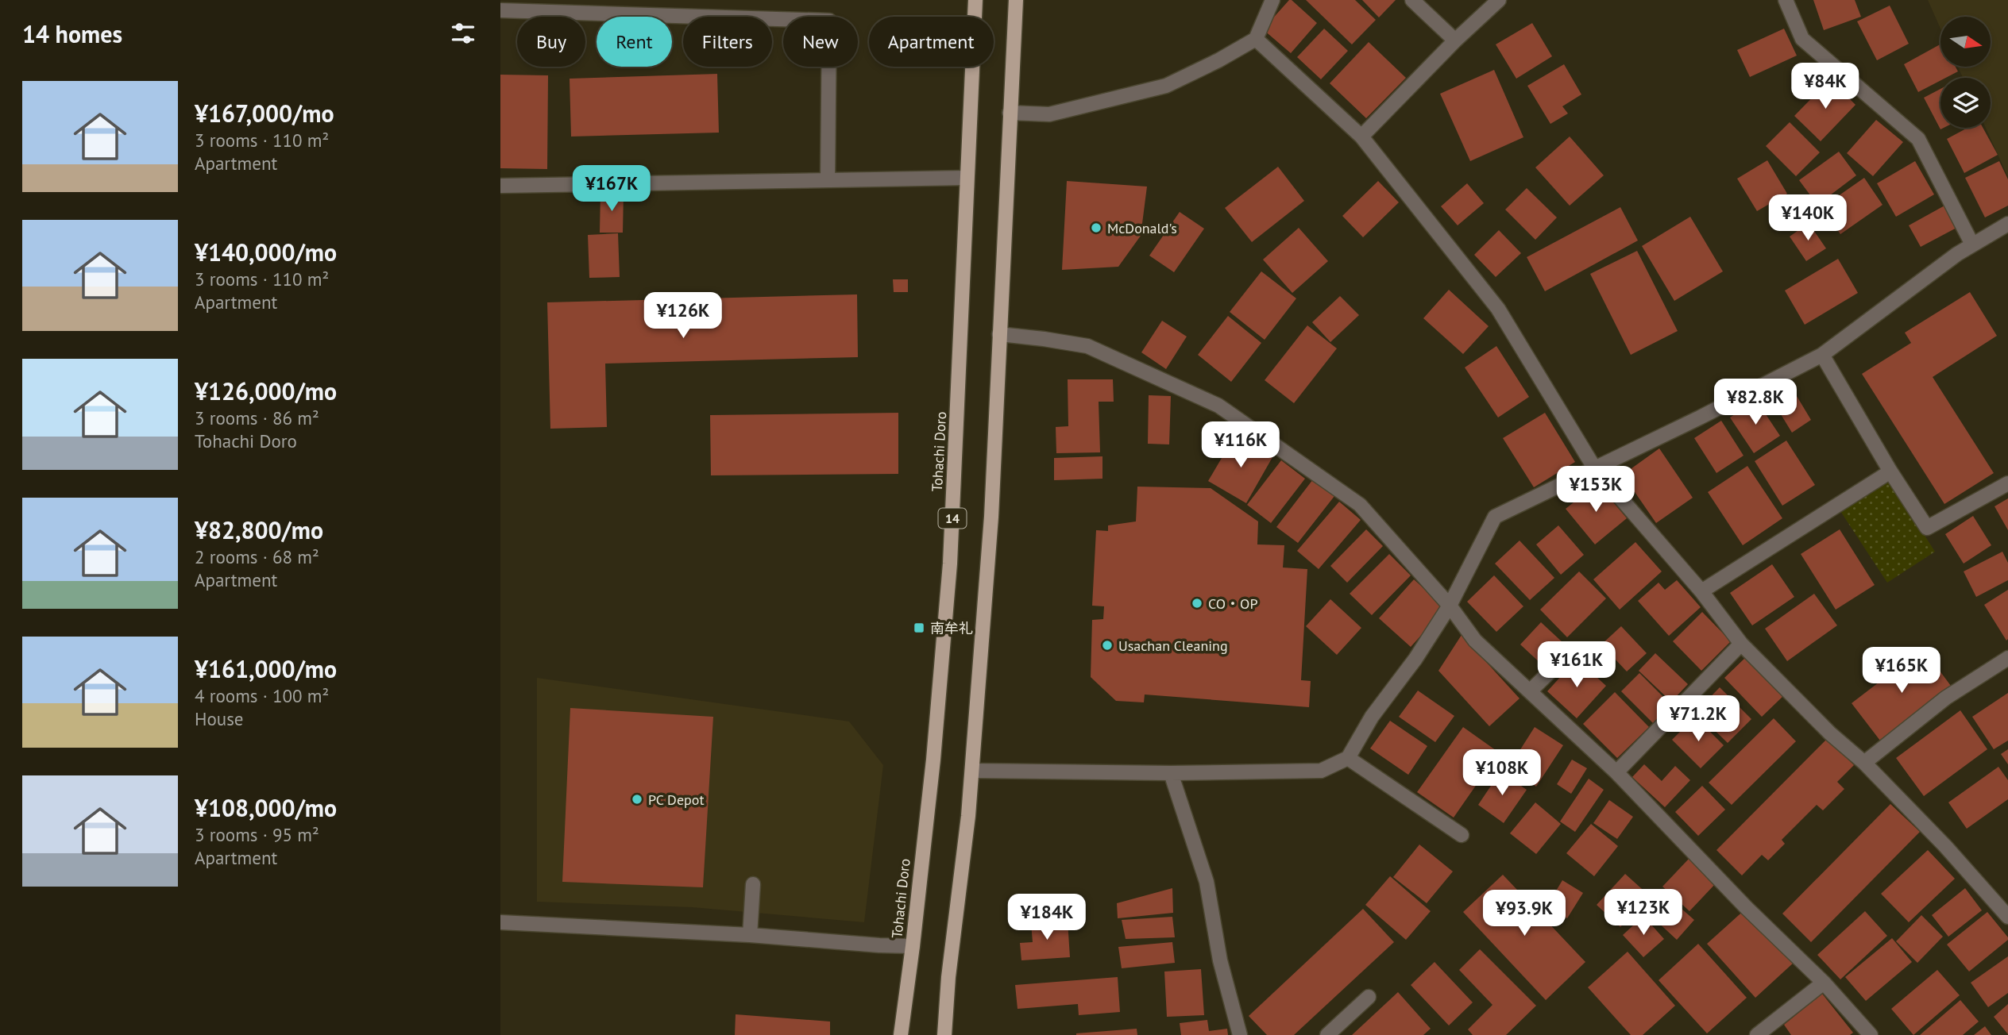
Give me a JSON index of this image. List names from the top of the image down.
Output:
{
  "streets": {
    "main road": ["Tohachi Doro", "14"]
  },
  "places": {
    "other": [
      "McDonald's",
      "CO・OP",
      "Usachan Cleaning",
      "PC Depot"
    ],
    "transit": ["南牟礼"]
  },
  "north": "right",
  "page": {
    "heading": "14 homes",
    "chip": [
      "Buy",
      "Rent",
      "Filters",
      "New",
      "Apartment"
    ],
    "price": [
      "¥84K",
      "¥167K",
      "¥140K",
      "¥126K",
      "¥82.8K",
      "¥116K",
      "¥153K",
      "¥161K",
      "¥165K",
      "¥71.2K",
      "¥108K",
      "¥123K",
      "¥93.9K",
      "¥184K"
    ],
    "list": [
      {
        "name": "¥167,000/mo",
        "note": "3 rooms · 110 m² · Apartment"
      },
      {
        "name": "¥140,000/mo",
        "note": "3 rooms · 110 m² · Apartment"
      },
      {
        "name": "¥126,000/mo",
        "note": "3 rooms · 86 m² · Tohachi Doro"
      },
      {
        "name": "¥82,800/mo",
        "note": "2 rooms · 68 m² · Apartment"
      },
      {
        "name": "¥161,000/mo",
        "note": "4 rooms · 100 m² · House"
      },
      {
        "name": "¥108,000/mo",
        "note": "3 rooms · 95 m² · Apartment"
      }
    ]
  }
}
